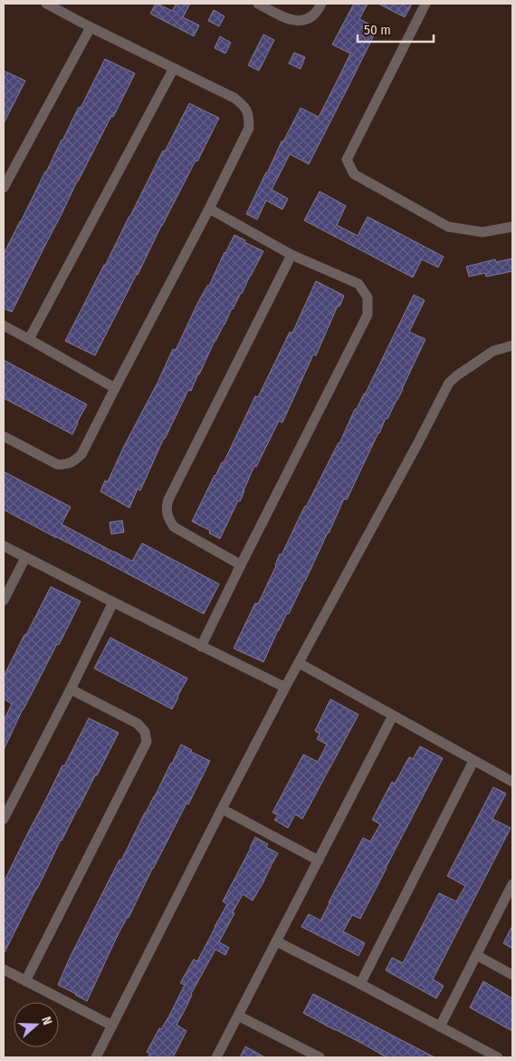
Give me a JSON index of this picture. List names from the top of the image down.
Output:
{
  "scale_bar": "50 m",
  "north": "right"
}
